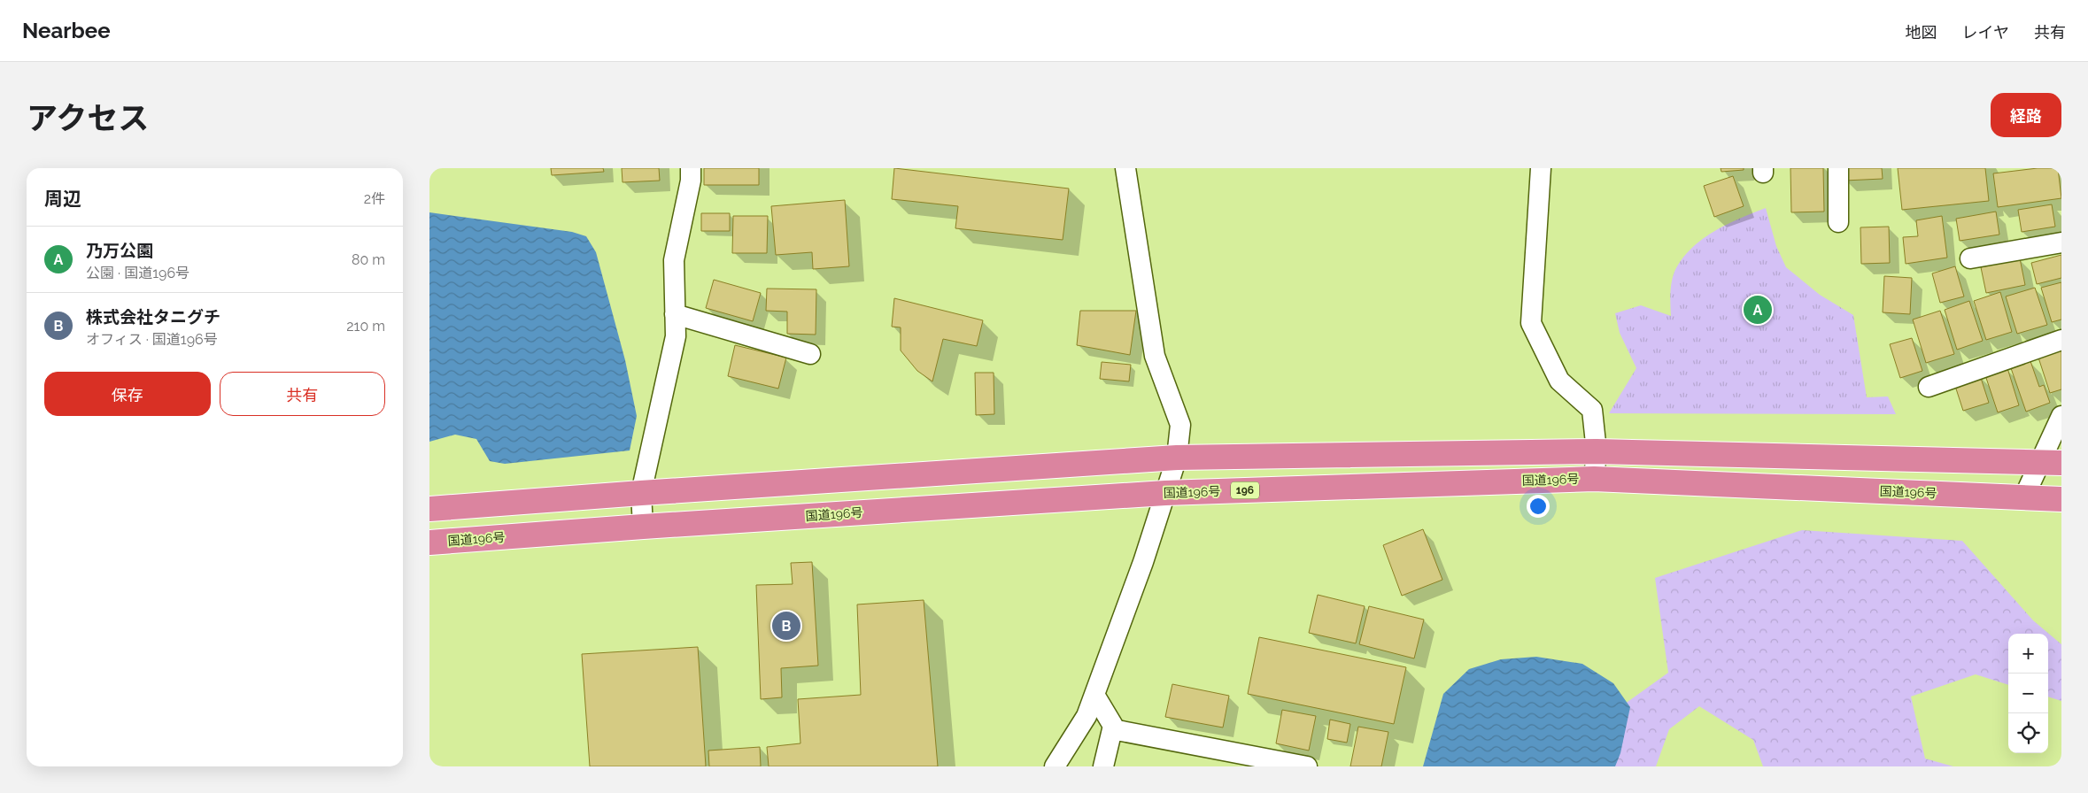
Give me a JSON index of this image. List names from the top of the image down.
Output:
{
  "streets": {
    "highway": ["国道196号", "196"]
  },
  "page": {
    "header": "Nearbee",
    "nav": ["地図", "レイヤ", "共有"],
    "title": "アクセス",
    "buttons": [
      "経路",
      ["保存", "共有"]
    ],
    "heading": ["周辺", "2件"],
    "list": [
      {
        "mark": "A",
        "name": "乃万公園",
        "note": "公園 · 国道196号",
        "value": "80 m"
      },
      {
        "mark": "B",
        "name": "株式会社タニグチ",
        "note": "オフィス · 国道196号",
        "value": "210 m"
      }
    ],
    "pins": ["A", "B"],
    "map_buttons": ["+", "−"]
  }
}
